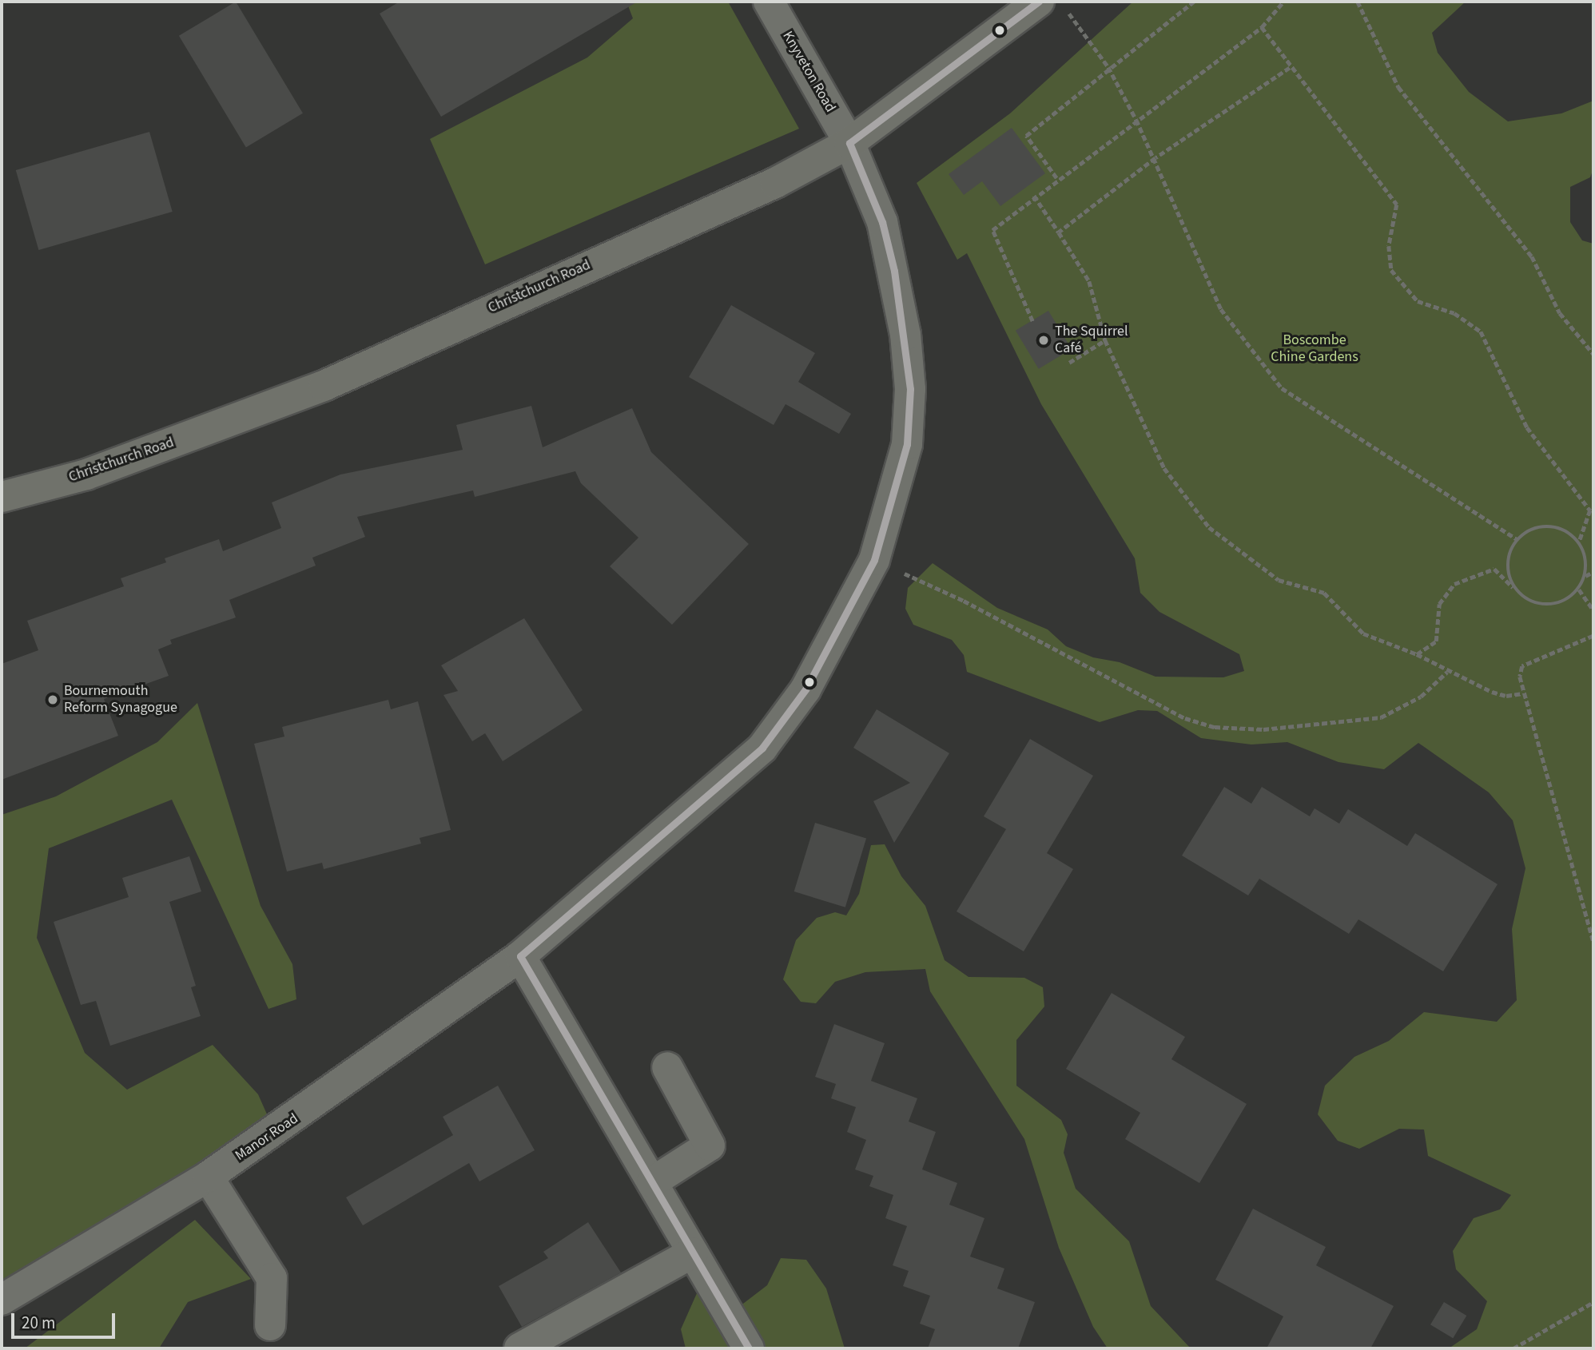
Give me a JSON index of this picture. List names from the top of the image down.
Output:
{
  "streets": {
    "main road": ["Christchurch Road"],
    "street": ["Knyveton Road", "Manor Road"]
  },
  "crossings": [
    ["Knyveton Road", "Christchurch Road"],
    ["Knyveton Road", "Manor Road"],
    ["Christchurch Road", "Manor Road"]
  ],
  "parks": ["Boscombe Chine Gardens"],
  "places": ["The Squirrel Café", "Bournemouth Reform Synagogue"],
  "scale_bar": "20 m"
}
